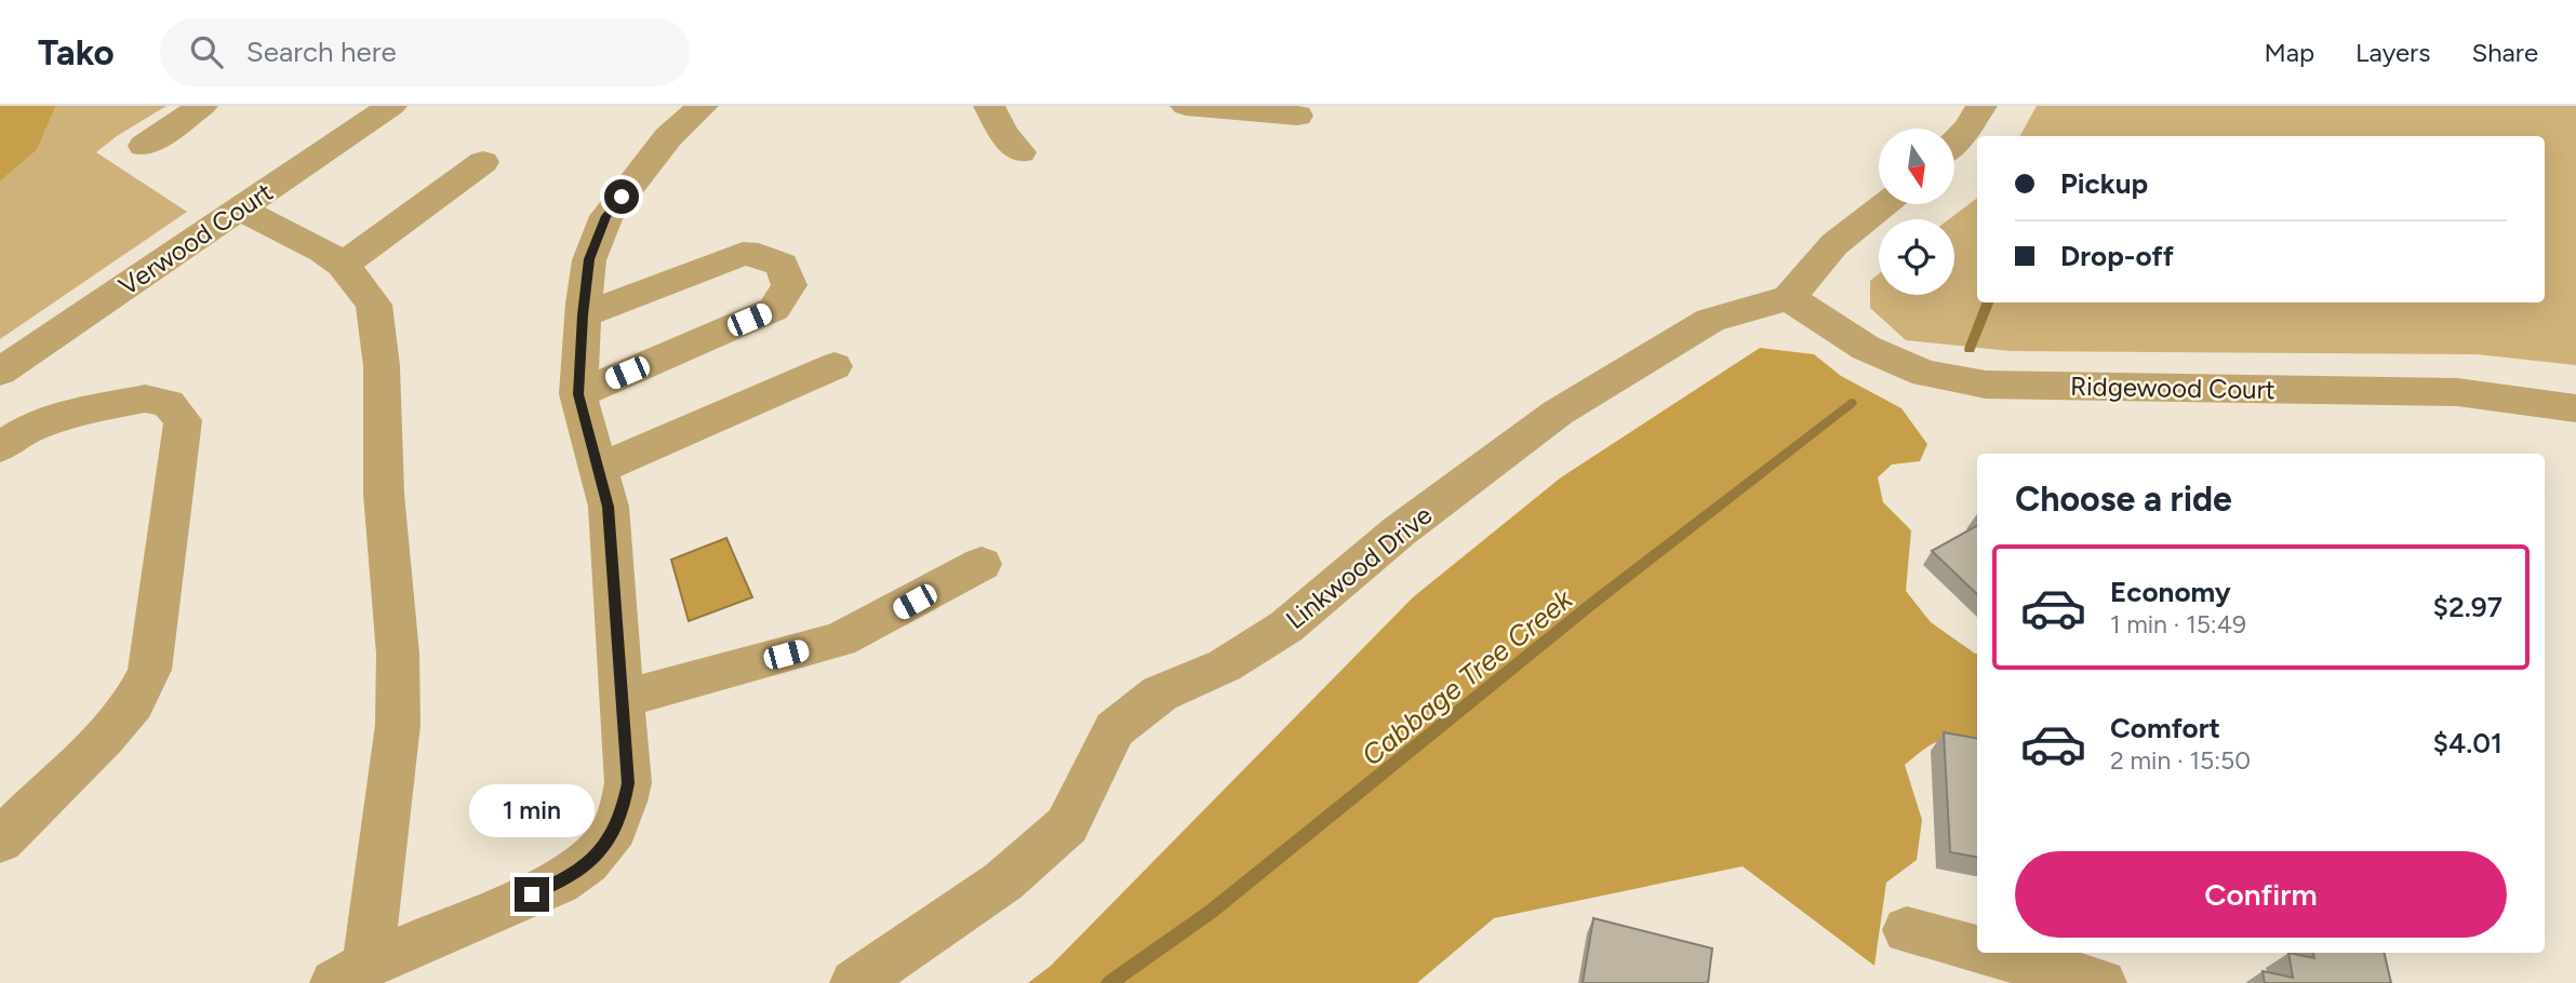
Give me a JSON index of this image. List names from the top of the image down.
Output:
{
  "streets": {
    "street": ["Verwood Court", "Ridgewood Court", "Linkwood Drive"]
  },
  "crossings": [
    ["Ridgewood Court", "Linkwood Drive"]
  ],
  "water": ["Cabbage Tree Creek"],
  "north": "bottom",
  "page": {
    "header": "Tako",
    "search": "Search here",
    "nav": ["Map", "Layers", "Share"],
    "banner": ["Pickup", "Drop-off"],
    "heading": "Choose a ride",
    "list": [
      {
        "name": "Economy",
        "note": "1 min · 15:49",
        "value": "$2.97"
      },
      {
        "name": "Comfort",
        "note": "2 min · 15:50",
        "value": "$4.01"
      }
    ],
    "bubble": "1 min",
    "buttons": "Confirm"
  }
}
